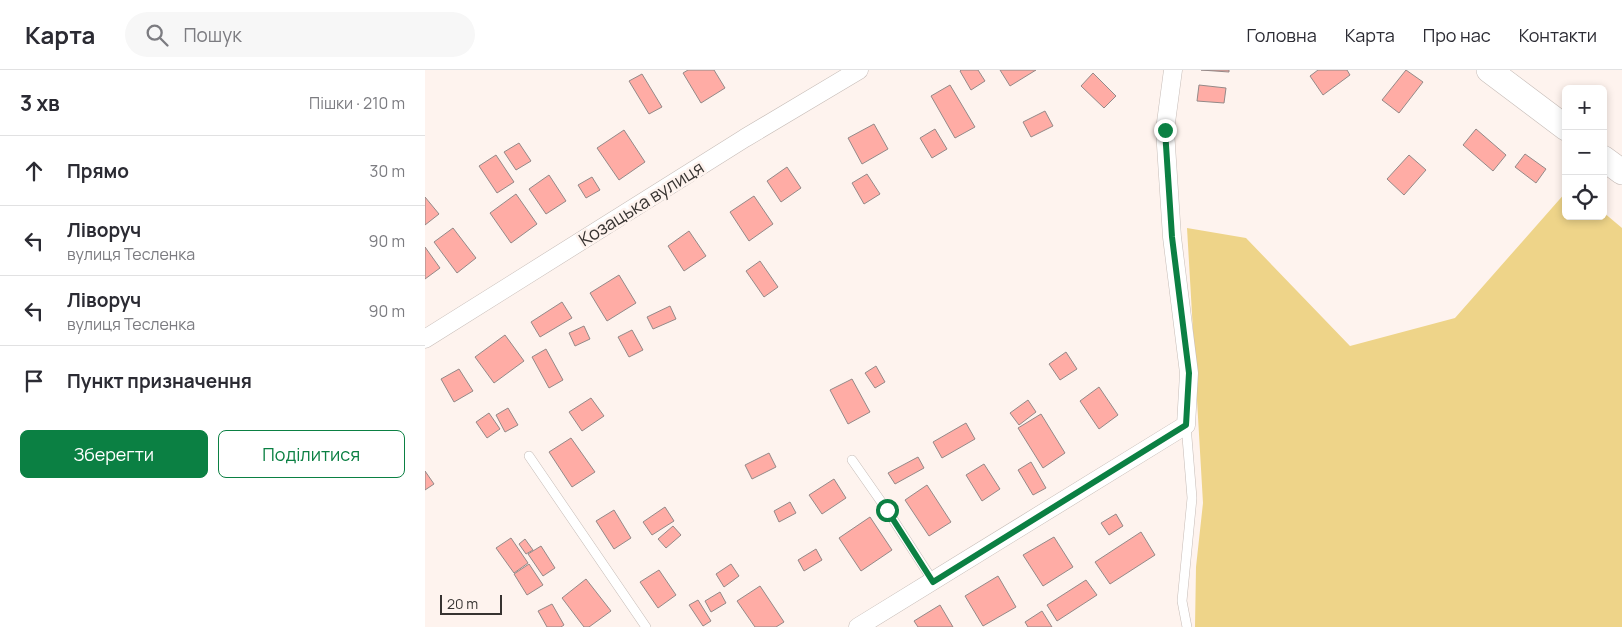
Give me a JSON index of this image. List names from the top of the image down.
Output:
{
  "streets": {
    "street": ["Козацька вулиця"]
  },
  "scale_bar": "20 m",
  "page": {
    "header": "Карта",
    "search": "Пошук",
    "nav": [
      "Головна",
      "Карта",
      "Про нас",
      "Контакти"
    ],
    "heading": ["3 хв", "Пішки · 210 m"],
    "map_buttons": ["+", "−"],
    "list": [
      ["Прямо", "30 m"],
      ["Ліворуч", "вулиця Тесленка", "90 m"],
      ["Ліворуч", "вулиця Тесленка", "90 m"],
      "Пункт призначення"
    ],
    "buttons": ["Зберегти", "Поділитися"],
    "scale": "20 m"
  }
}
